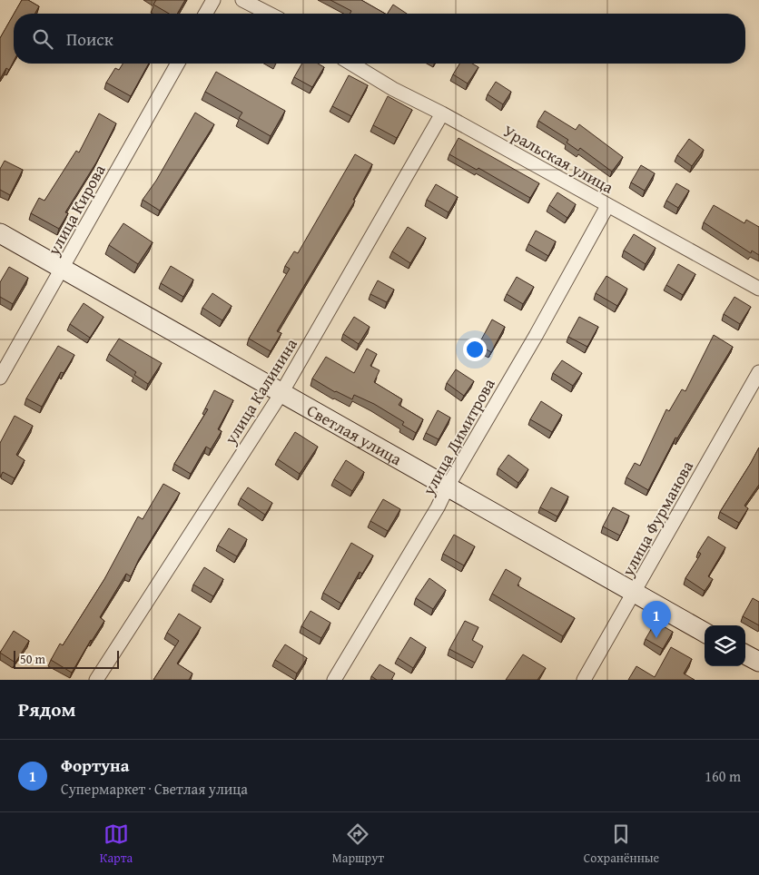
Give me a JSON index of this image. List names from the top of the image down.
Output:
{
  "streets": {
    "main road": ["Светлая улица"],
    "street": [
      "Уральская улица",
      "улица Кирова",
      "улица Калинина",
      "улица Димитрова",
      "улица Фурманова"
    ]
  },
  "crossings": [
    ["Уральская улица", "улица Калинина"],
    ["Уральская улица", "улица Димитрова"],
    ["улица Кирова", "Светлая улица"],
    ["улица Калинина", "Светлая улица"],
    ["Светлая улица", "улица Димитрова"],
    ["Светлая улица", "улица Фурманова"]
  ],
  "scale_bar": "50 m",
  "page": {
    "search": "Поиск",
    "pins": "1",
    "scale": "50 m",
    "heading": "Рядом",
    "list": [
      {
        "mark": "1",
        "name": "Фортуна",
        "note": "Супермаркет · Светлая улица",
        "value": "160 m"
      }
    ],
    "nav": ["Карта", "Маршрут", "Сохранённые"]
  }
}
